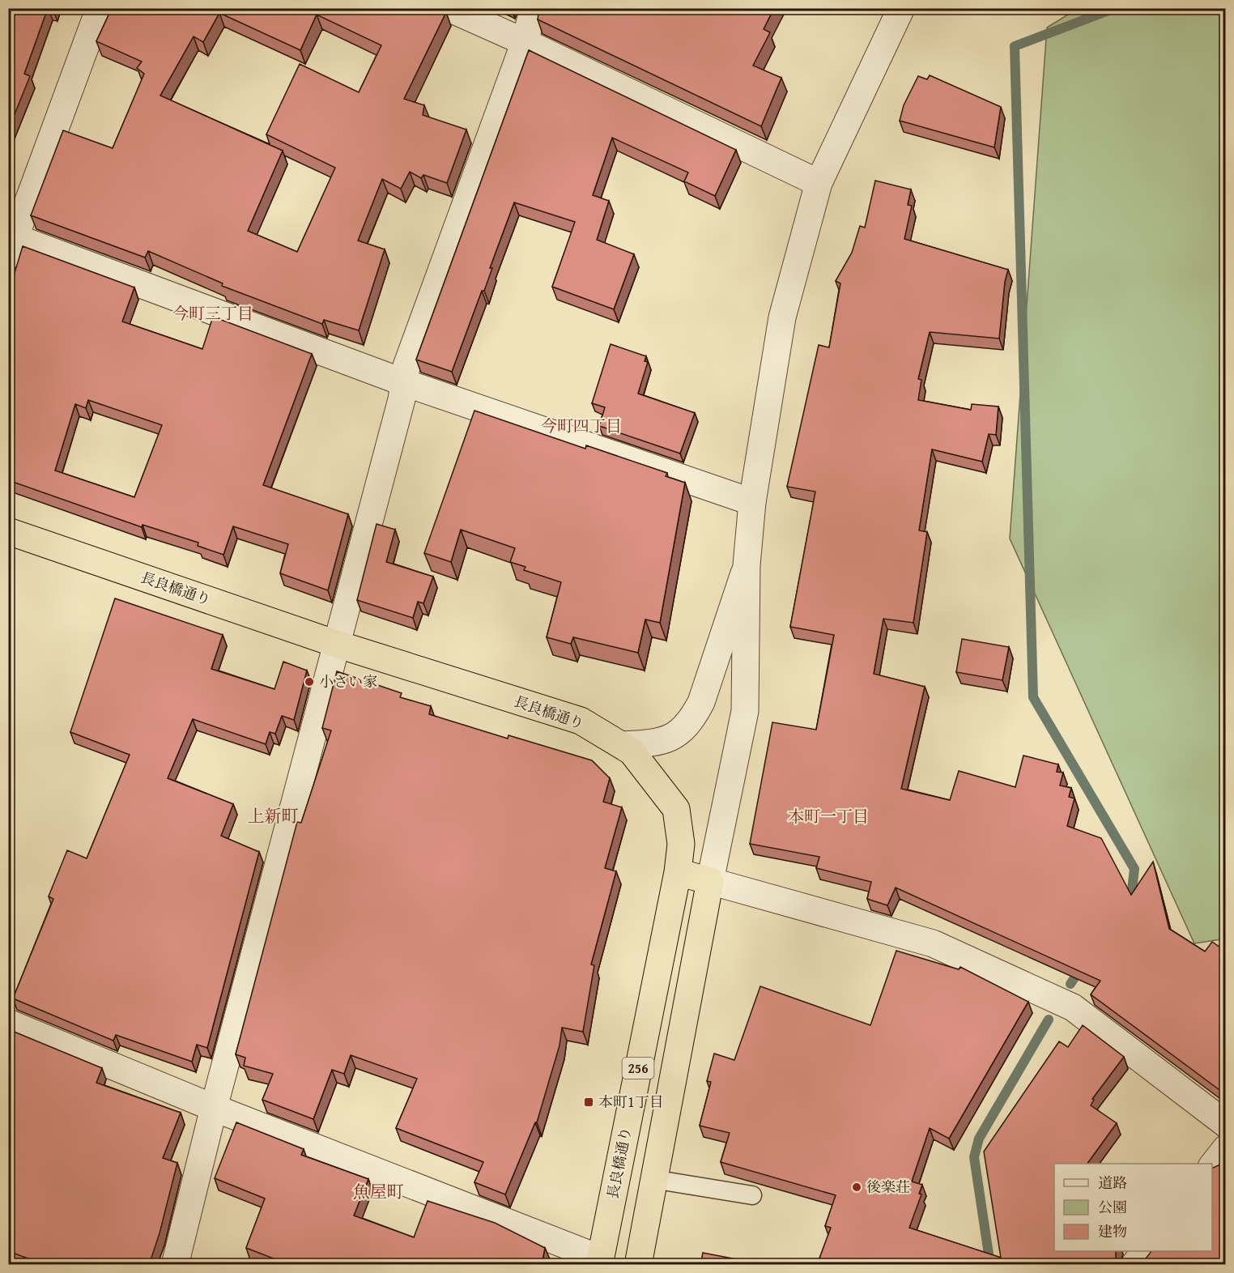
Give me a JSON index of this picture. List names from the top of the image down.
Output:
{
  "streets": {
    "highway": ["長良橋通り", "256"]
  },
  "districts": [
    "今町三丁目",
    "今町四丁目",
    "上新町",
    "本町一丁目",
    "魚屋町"
  ],
  "places": {
    "other": ["小さい家", "後楽荘"],
    "transit": ["本町1丁目"]
  },
  "legend": ["道路", "公園", "建物"]
}
